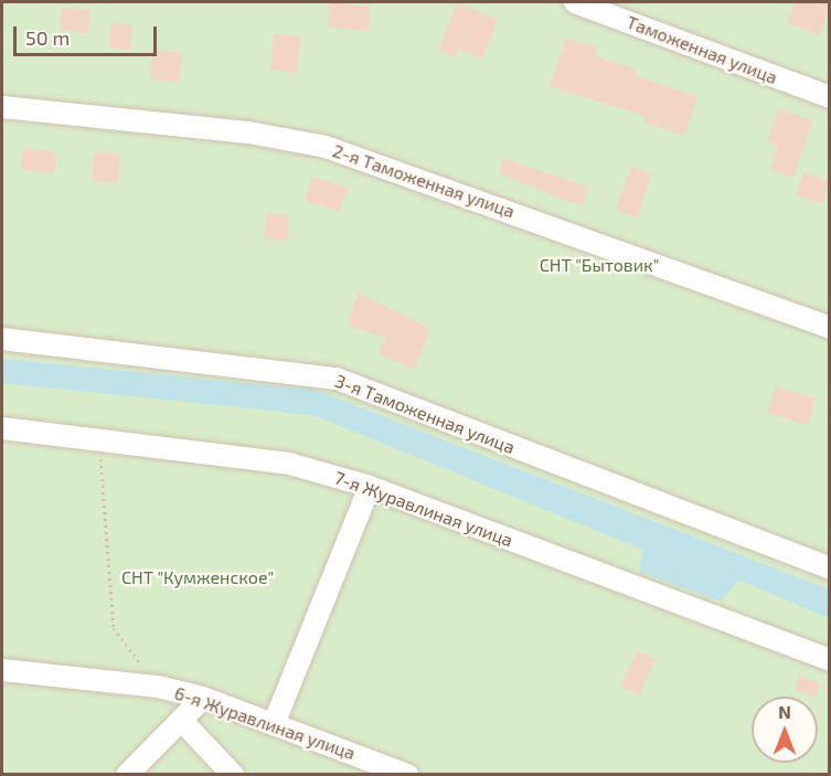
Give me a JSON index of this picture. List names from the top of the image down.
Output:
{
  "streets": {
    "street": [
      "Таможенная улица",
      "2-я Таможенная улица",
      "3-я Таможенная улица",
      "7-я Журавлиная улица",
      "6-я Журавлиная улица"
    ]
  },
  "parks": ["СНТ \"Бытовик\"", "СНТ \"Кумженское\""],
  "scale_bar": "50 m",
  "north": "top"
}
